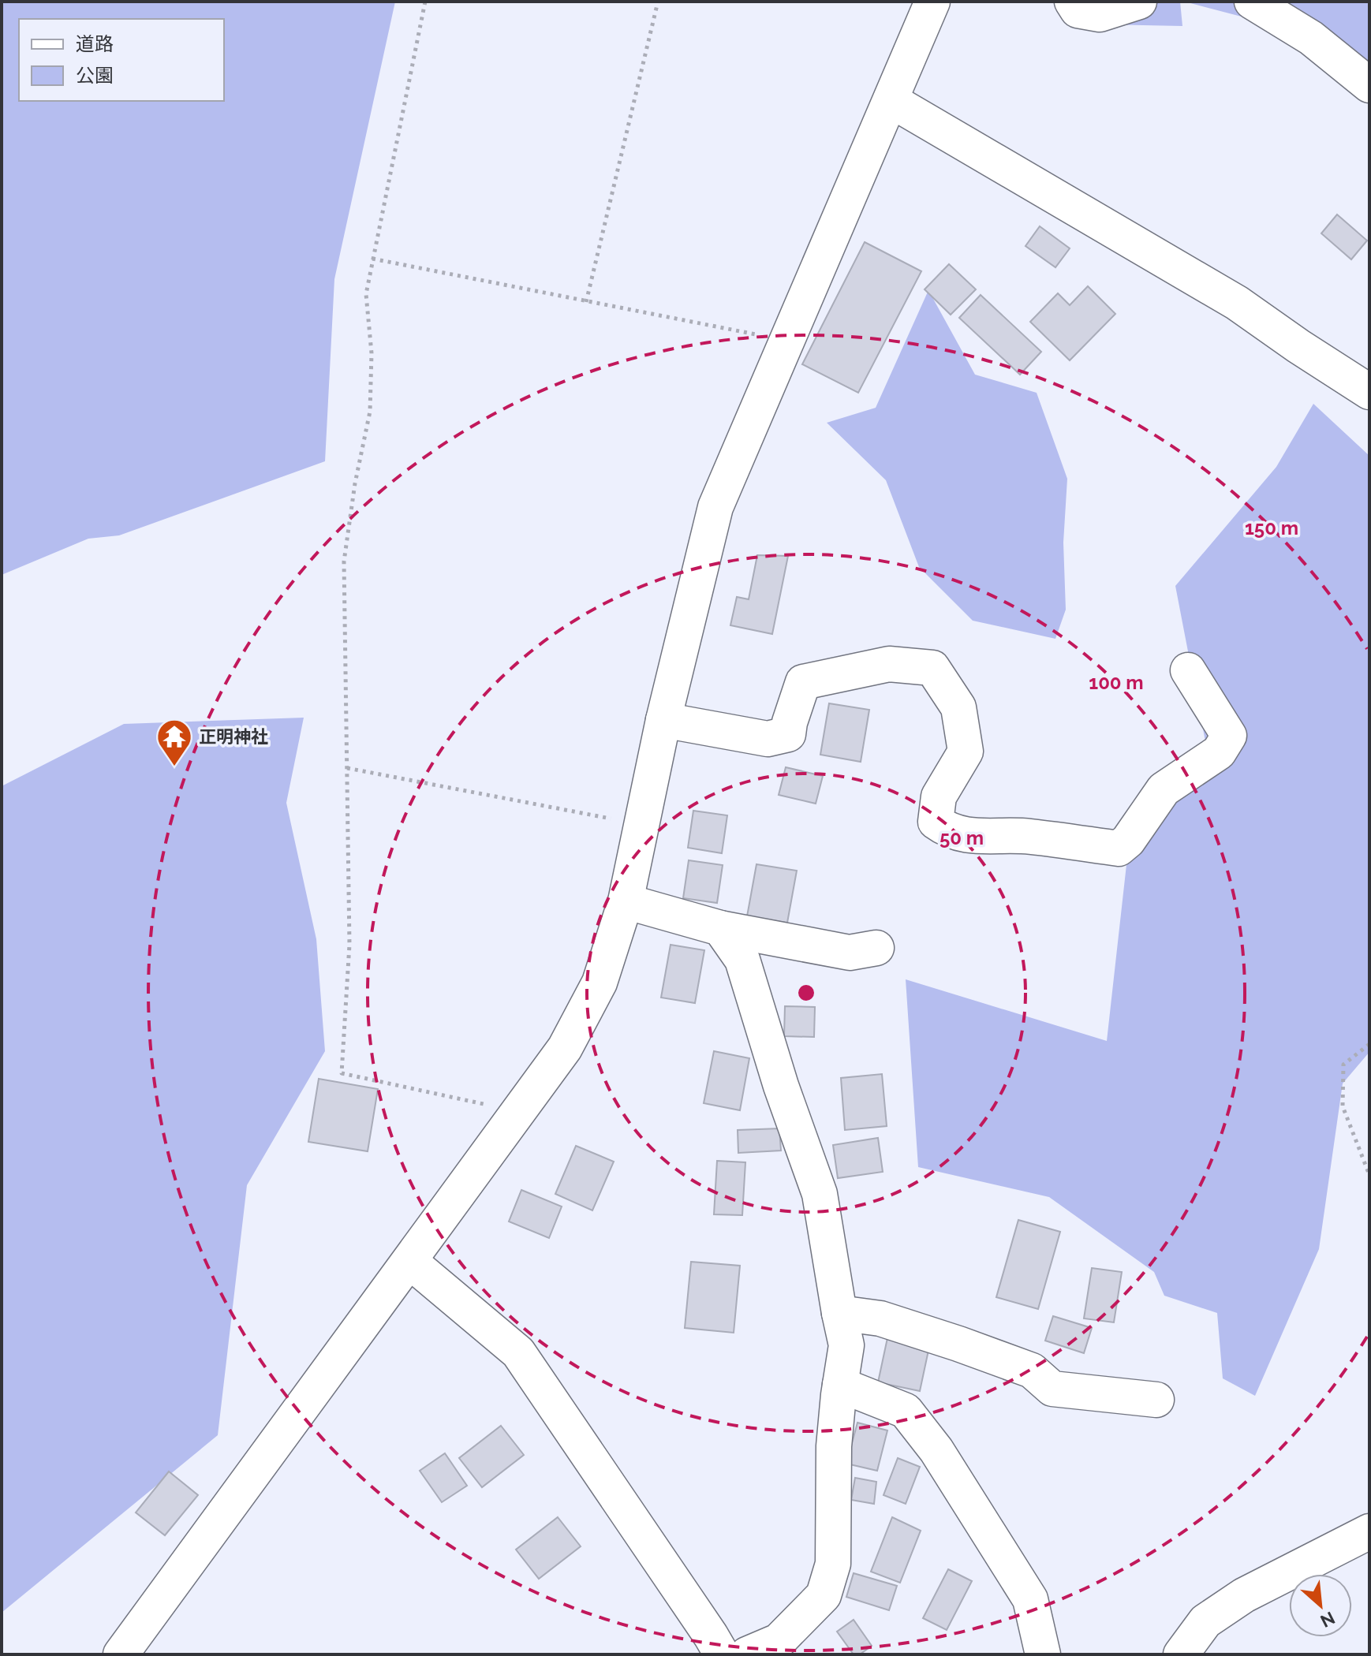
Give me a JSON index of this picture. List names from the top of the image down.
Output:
{
  "places": {
    "temple": ["正明神社"]
  },
  "legend": ["道路", "公園"],
  "north": "bottom right",
  "rings": ["150 m", "100 m", "50 m"]
}
